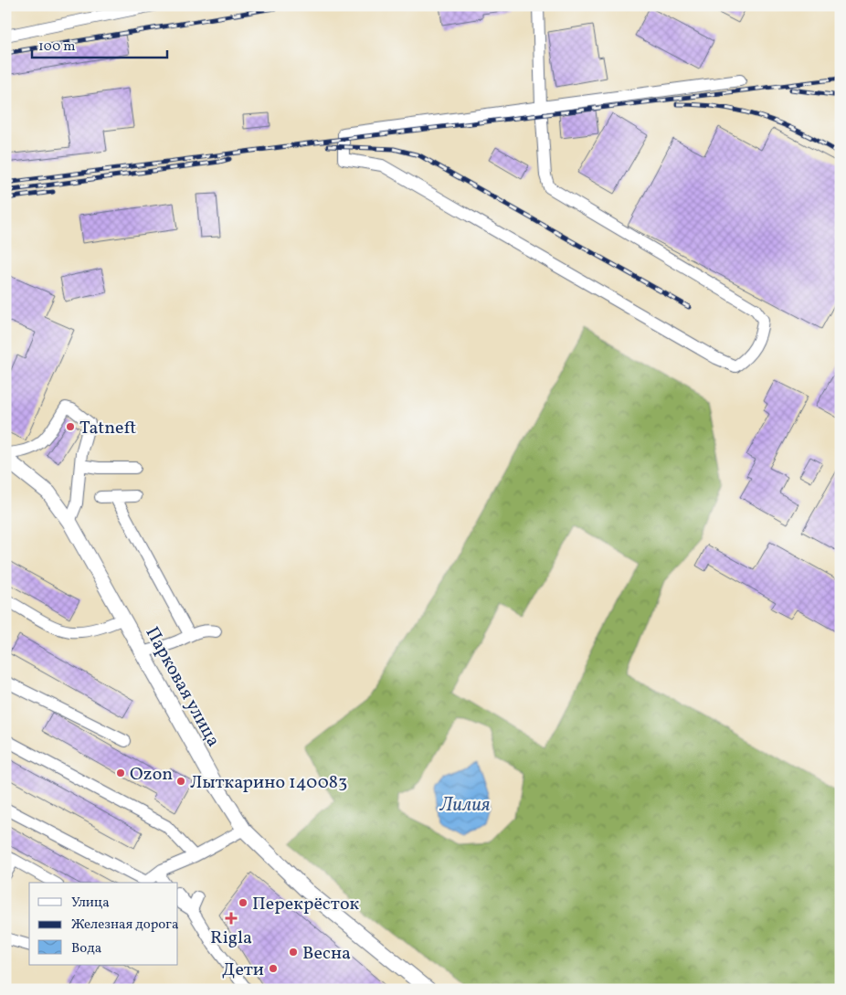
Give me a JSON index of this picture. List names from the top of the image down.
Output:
{
  "streets": {
    "main road": ["Парковая улица"]
  },
  "water": ["Лилия"],
  "places": {
    "other": [
      "Tatneft",
      "Ozon",
      "Лыткарино 140083",
      "Перекрёсток",
      "Весна",
      "Дети"
    ],
    "health": ["Rigla"]
  },
  "legend": ["Улица", "Железная дорога", "Вода"],
  "scale_bar": "100 m"
}
